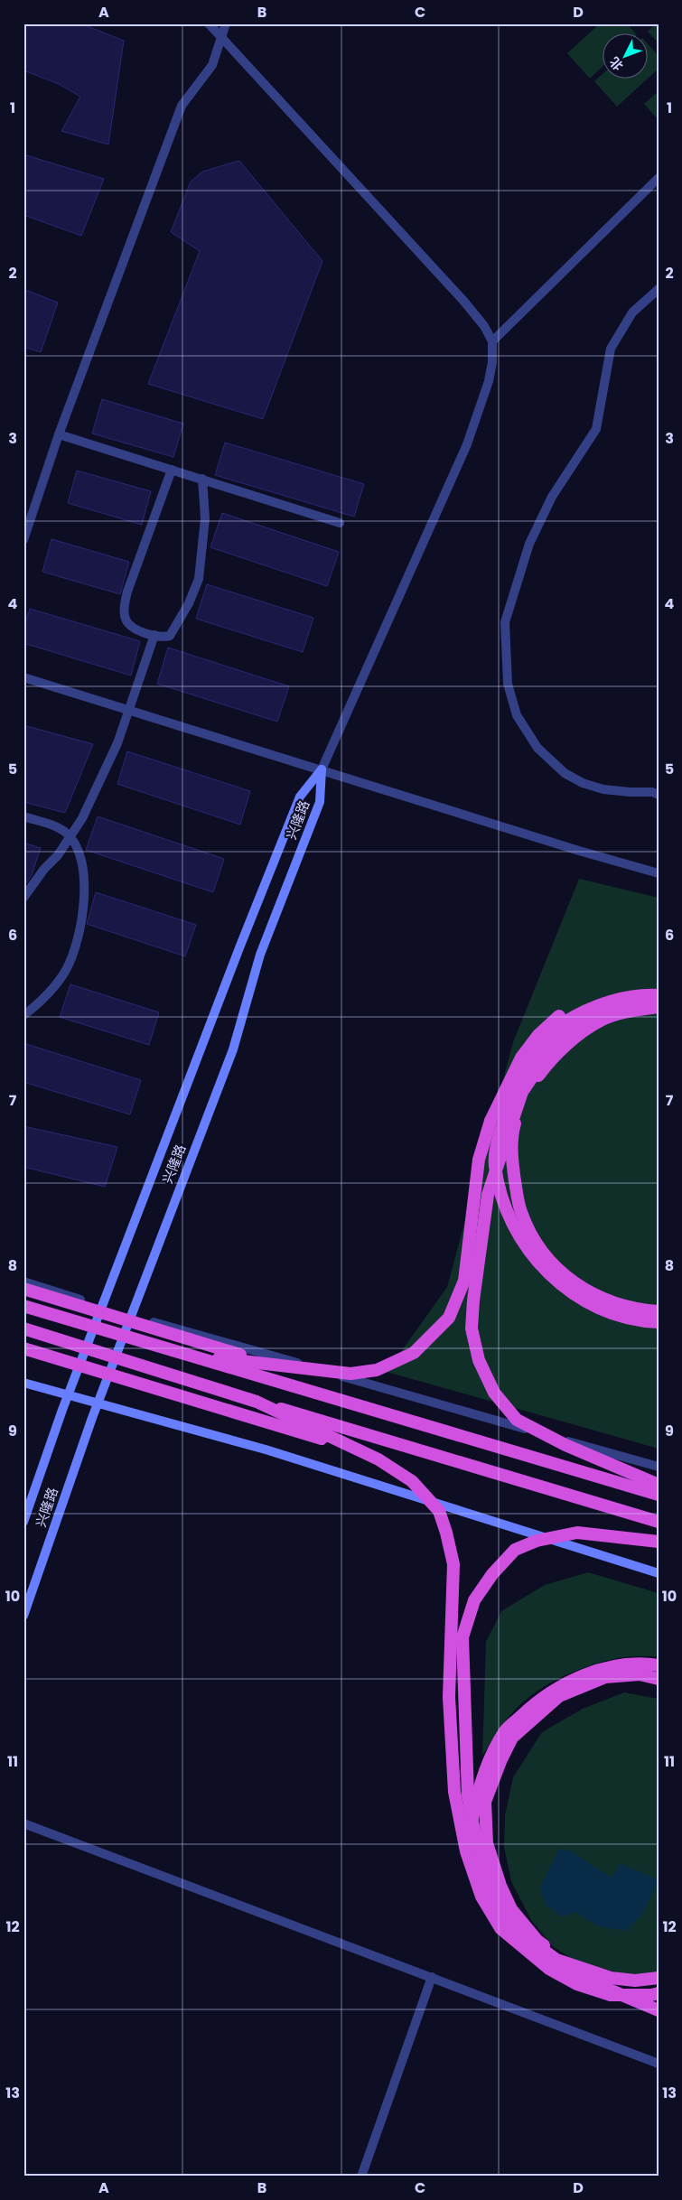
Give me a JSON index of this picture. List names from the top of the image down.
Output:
{
  "streets": {
    "main road": ["兴隆路"]
  },
  "north": "bottom left",
  "grid": {
    "columns": [
      "A",
      "B",
      "C",
      "D"
    ],
    "rows": [
      "1",
      "2",
      "3",
      "4",
      "5",
      "6",
      "7",
      "8",
      "9",
      "10",
      "11",
      "12",
      "13"
    ]
  }
}
